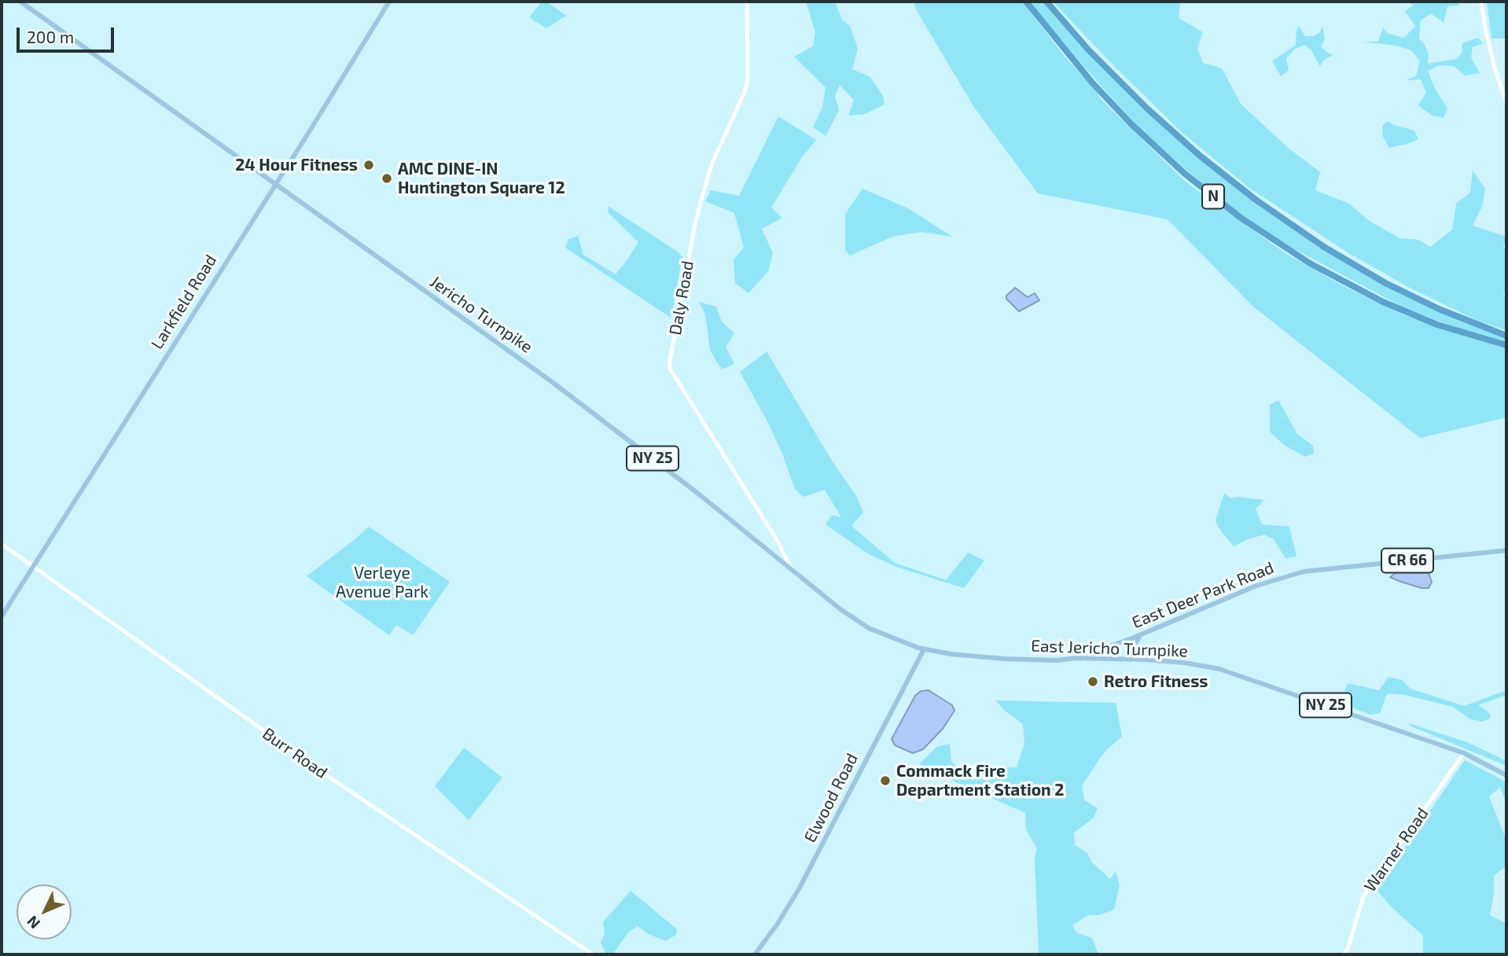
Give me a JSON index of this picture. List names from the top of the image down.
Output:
{
  "streets": {
    "highway": ["N"],
    "main road": [
      "Larkfield Road",
      "Jericho Turnpike",
      "NY 25",
      "CR 66",
      "East Deer Park Road",
      "East Jericho Turnpike",
      "Elwood Road"
    ],
    "street": ["Daly Road", "Burr Road", "Warner Road"]
  },
  "crossings": [
    ["Daly Road", "Jericho Turnpike"],
    ["Larkfield Road", "Jericho Turnpike"],
    ["Larkfield Road", "Burr Road"],
    ["Jericho Turnpike", "East Jericho Turnpike"],
    ["Jericho Turnpike", "Elwood Road"],
    ["East Deer Park Road", "East Jericho Turnpike"],
    ["East Jericho Turnpike", "Elwood Road"],
    ["East Jericho Turnpike", "Warner Road"]
  ],
  "parks": ["Verleye Avenue Park"],
  "places": [
    "24 Hour Fitness",
    "AMC DINE-IN Huntington Square 12",
    "Retro Fitness",
    "Commack Fire Department Station 2"
  ],
  "scale_bar": "200 m",
  "north": "bottom left"
}
